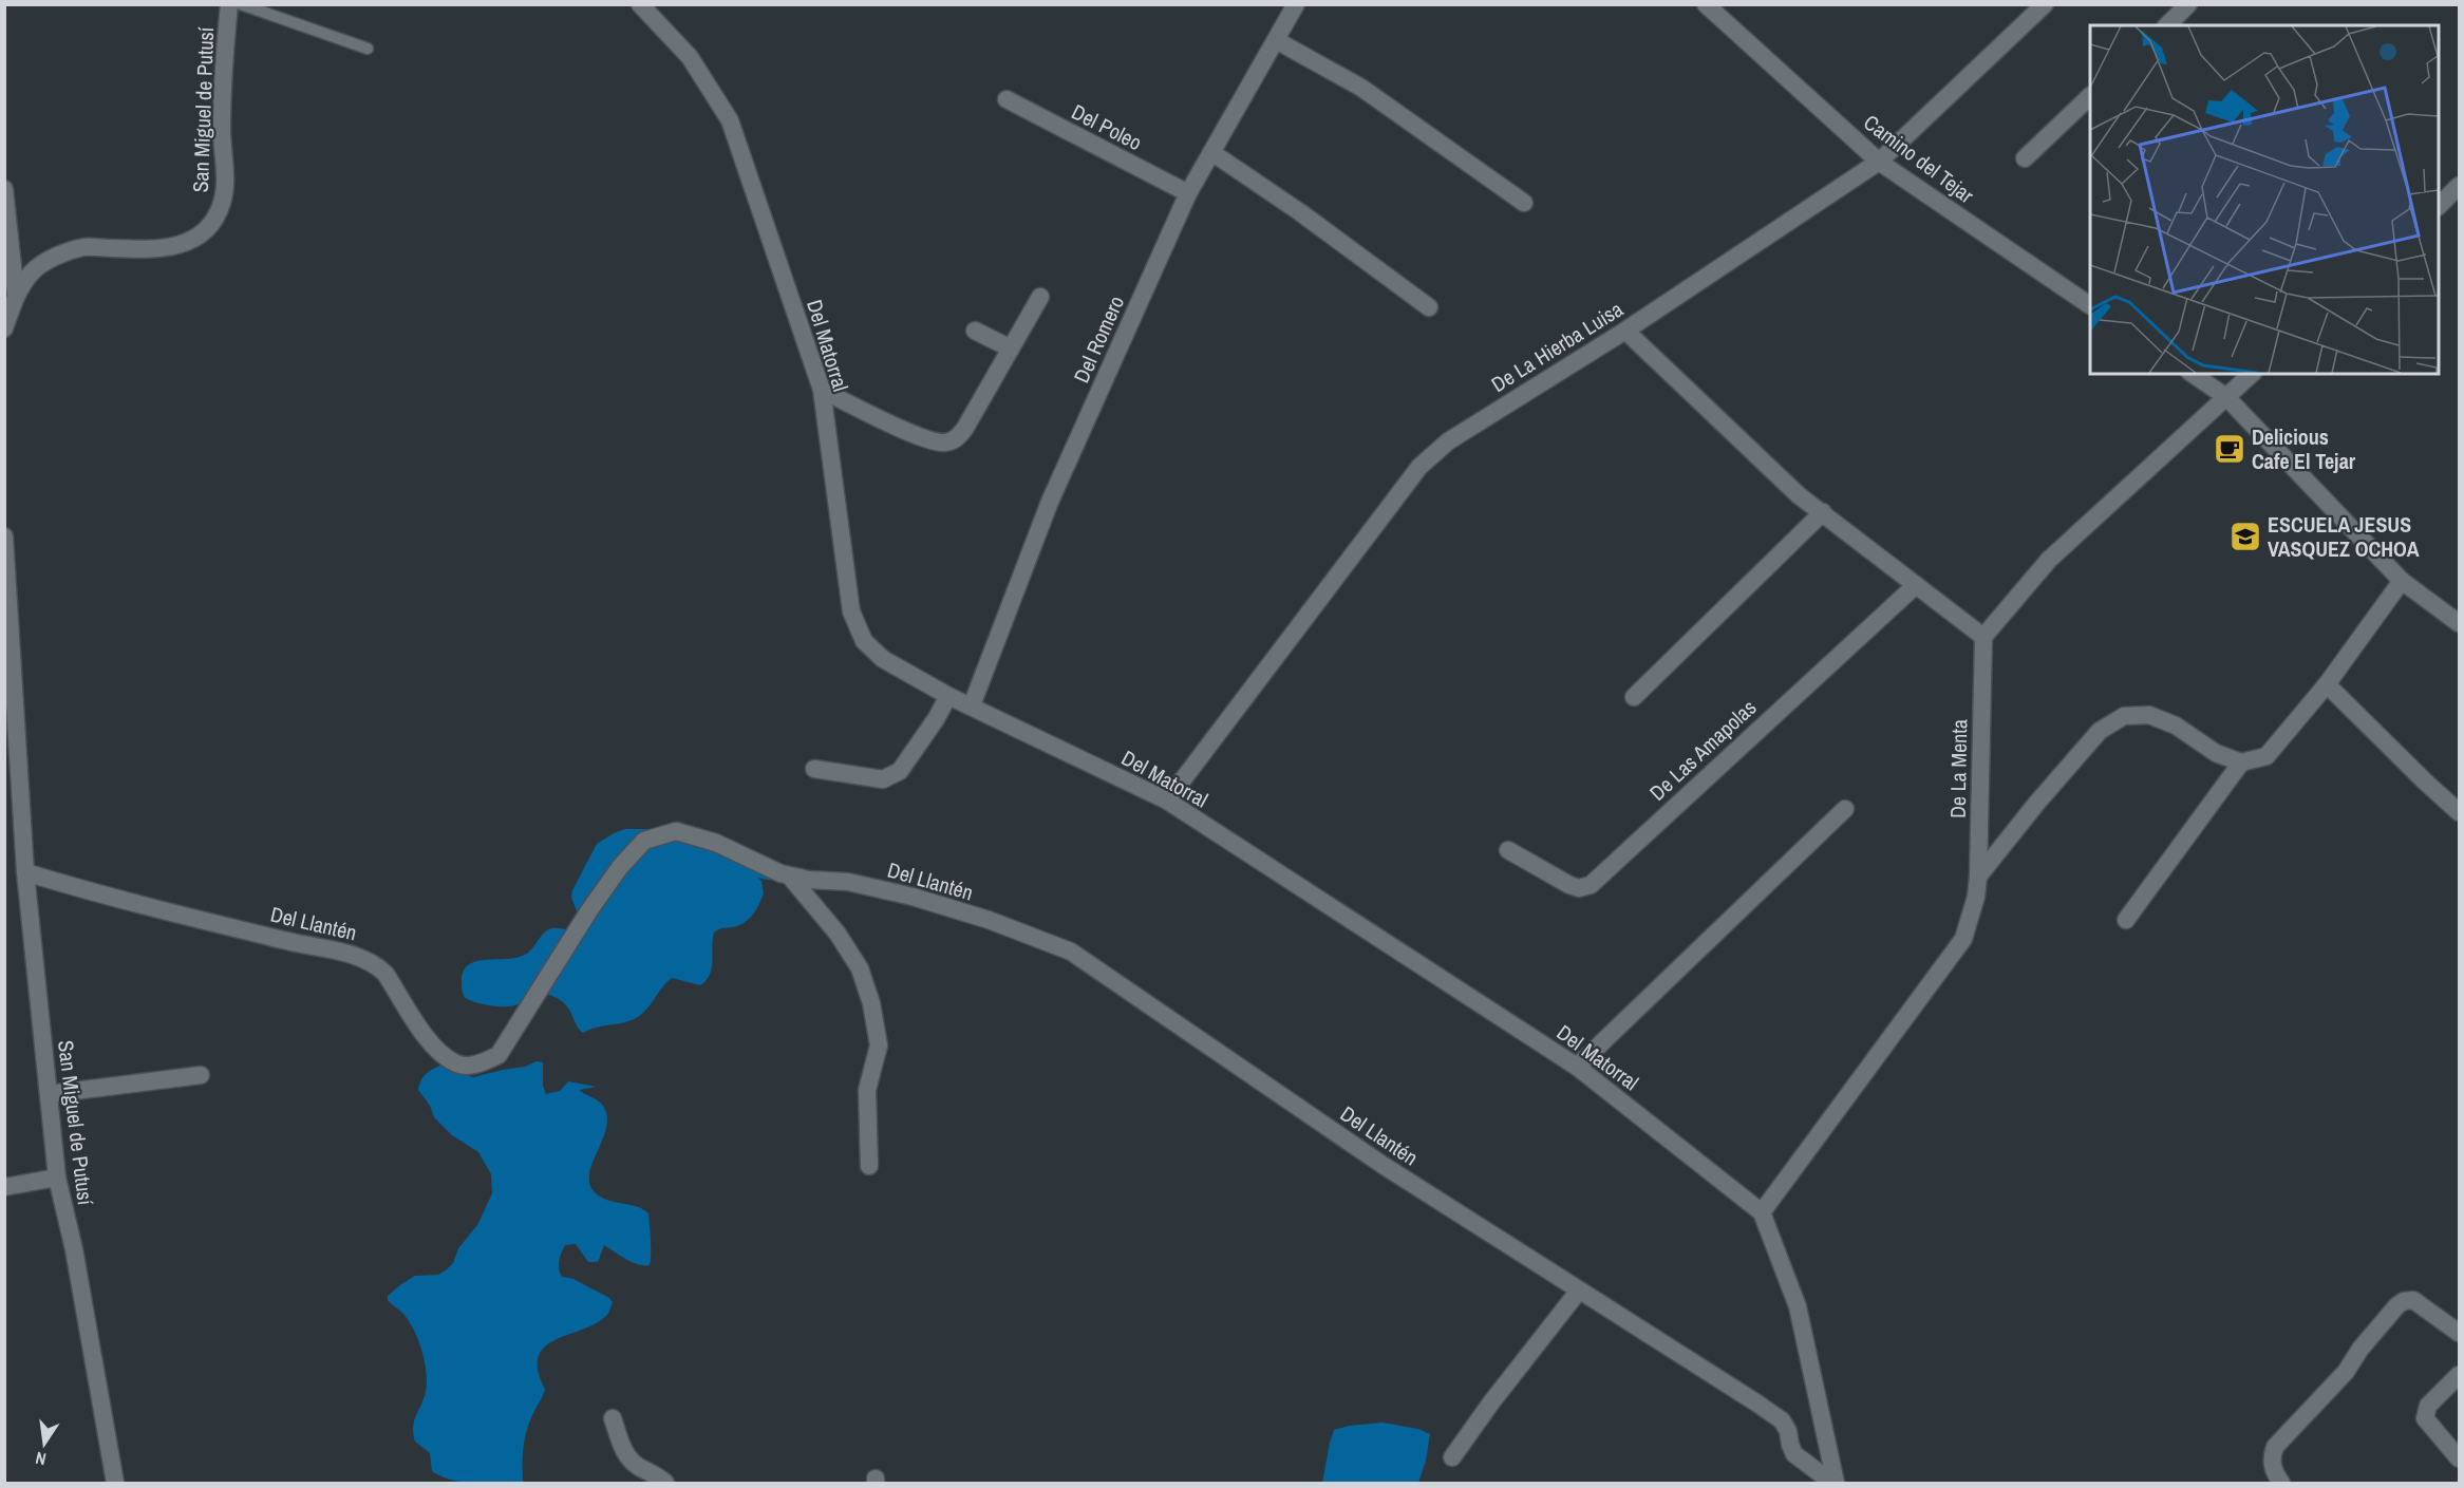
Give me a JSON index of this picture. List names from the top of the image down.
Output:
{
  "streets": {
    "street": [
      "San Miguel de Putusí",
      "Del Poleo",
      "Camino del Tejar",
      "Del Romero",
      "Del Matorral",
      "De La Hierba Luisa",
      "De Las Amapolas",
      "De La Menta",
      "Del Llantén"
    ]
  },
  "crossings": [
    ["San Miguel de Putusí", "Del Llantén"],
    ["Del Poleo", "Del Romero"],
    ["Camino del Tejar", "De La Hierba Luisa"],
    ["Del Romero", "Del Matorral"],
    ["Del Matorral", "De La Hierba Luisa"],
    ["Del Matorral", "De La Menta"]
  ],
  "places": {
    "cafe": ["Delicious Cafe El Tejar"],
    "school or university": ["ESCUELA JESUS VASQUEZ OCHOA"]
  },
  "north": "bottom"
}
